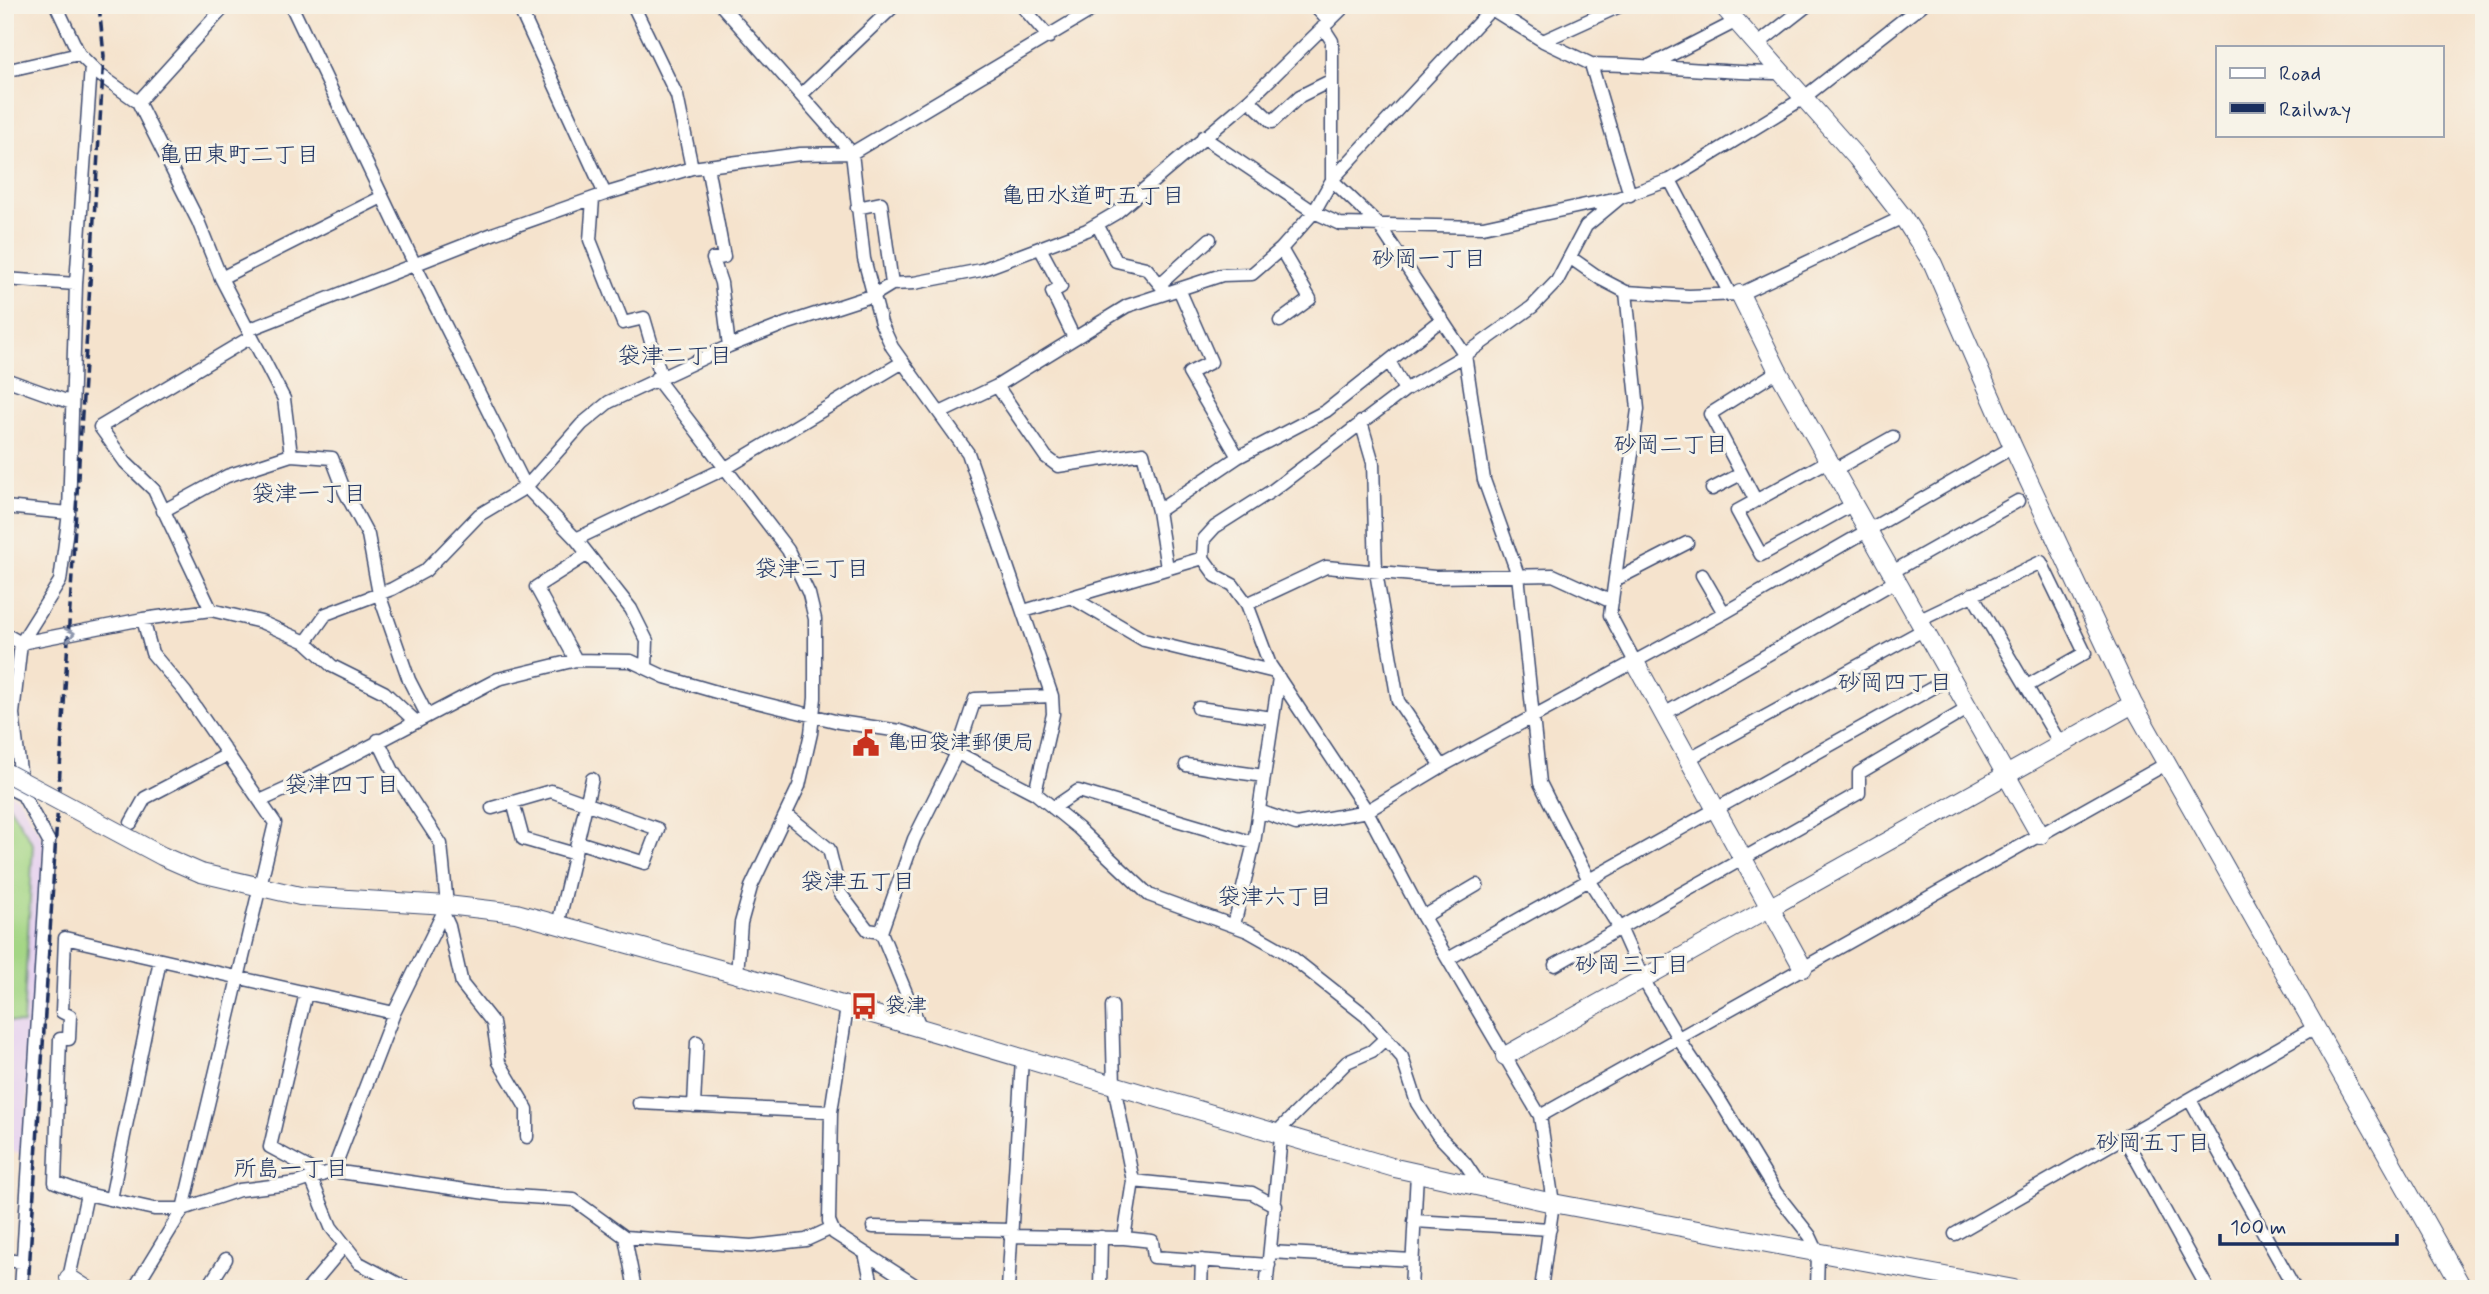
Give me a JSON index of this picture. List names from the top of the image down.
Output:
{
  "districts": [
    "亀田東町二丁目",
    "亀田水道町五丁目",
    "砂岡一丁目",
    "袋津二丁目",
    "砂岡二丁目",
    "袋津一丁目",
    "袋津三丁目",
    "砂岡四丁目",
    "袋津四丁目",
    "袋津五丁目",
    "袋津六丁目",
    "砂岡三丁目",
    "砂岡五丁目",
    "所島一丁目"
  ],
  "places": {
    "public building": ["亀田袋津郵便局"],
    "bus stop": ["袋津"]
  },
  "legend": ["Road", "Railway"],
  "scale_bar": "100 m"
}
